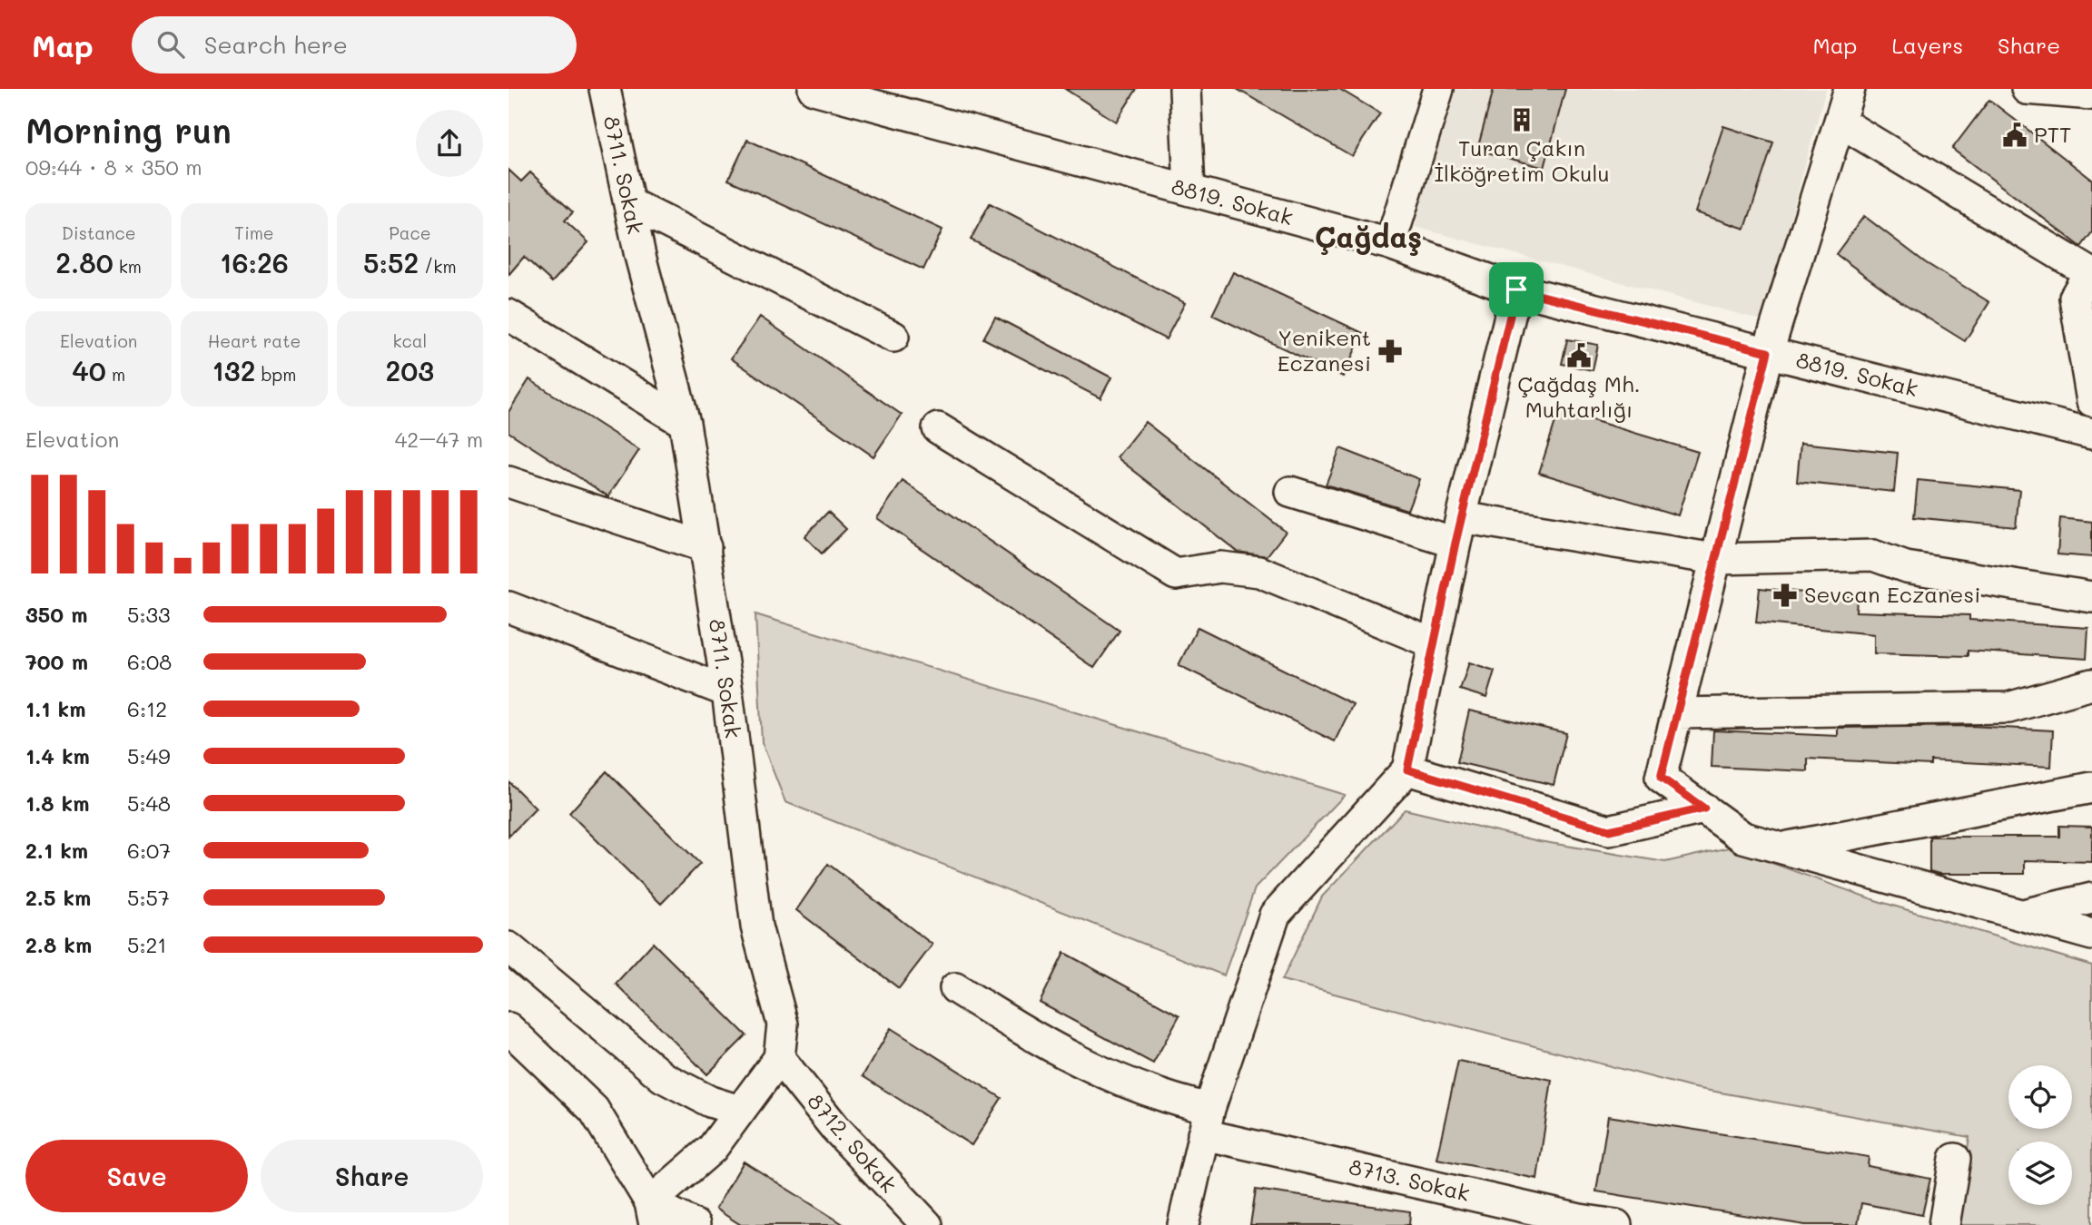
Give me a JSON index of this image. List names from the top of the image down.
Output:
{
  "streets": {
    "street": [
      "8711. Sokak",
      "8819. Sokak",
      "8712. Sokak",
      "8713. Sokak"
    ]
  },
  "crossings": [
    ["8711. Sokak", "8712. Sokak"]
  ],
  "districts": ["Çağdaş"],
  "places": {
    "building": ["Turan Çakın İlköğretim Okulu"],
    "public building": ["PTT", "Çağdaş Mh. Muhtarlığı"],
    "pharmacy": ["Yenikent Eczanesi", "Sevcan Eczanesi"]
  },
  "page": {
    "header": "Map",
    "search": "Search here",
    "nav": ["Map", "Layers", "Share"],
    "heading": ["Morning run", "09:44 · 8 × 350 m"],
    "stats": [
      ["Distance", "2.80 km"],
      ["Time", "16:26"],
      ["Pace", "5:52 /km"],
      ["Elevation", "40 m"],
      ["Heart rate", "132 bpm"],
      ["kcal", "203"]
    ],
    "chart": ["Elevation", "42–47 m"],
    "list": [
      {
        "name": "350 m",
        "note": "5:33"
      },
      {
        "name": "700 m",
        "note": "6:08"
      },
      {
        "name": "1.1 km",
        "note": "6:12"
      },
      {
        "name": "1.4 km",
        "note": "5:49"
      },
      {
        "name": "1.8 km",
        "note": "5:48"
      },
      {
        "name": "2.1 km",
        "note": "6:07"
      },
      {
        "name": "2.5 km",
        "note": "5:57"
      },
      {
        "name": "2.8 km",
        "note": "5:21"
      }
    ],
    "buttons": ["Save", "Share"]
  }
}
